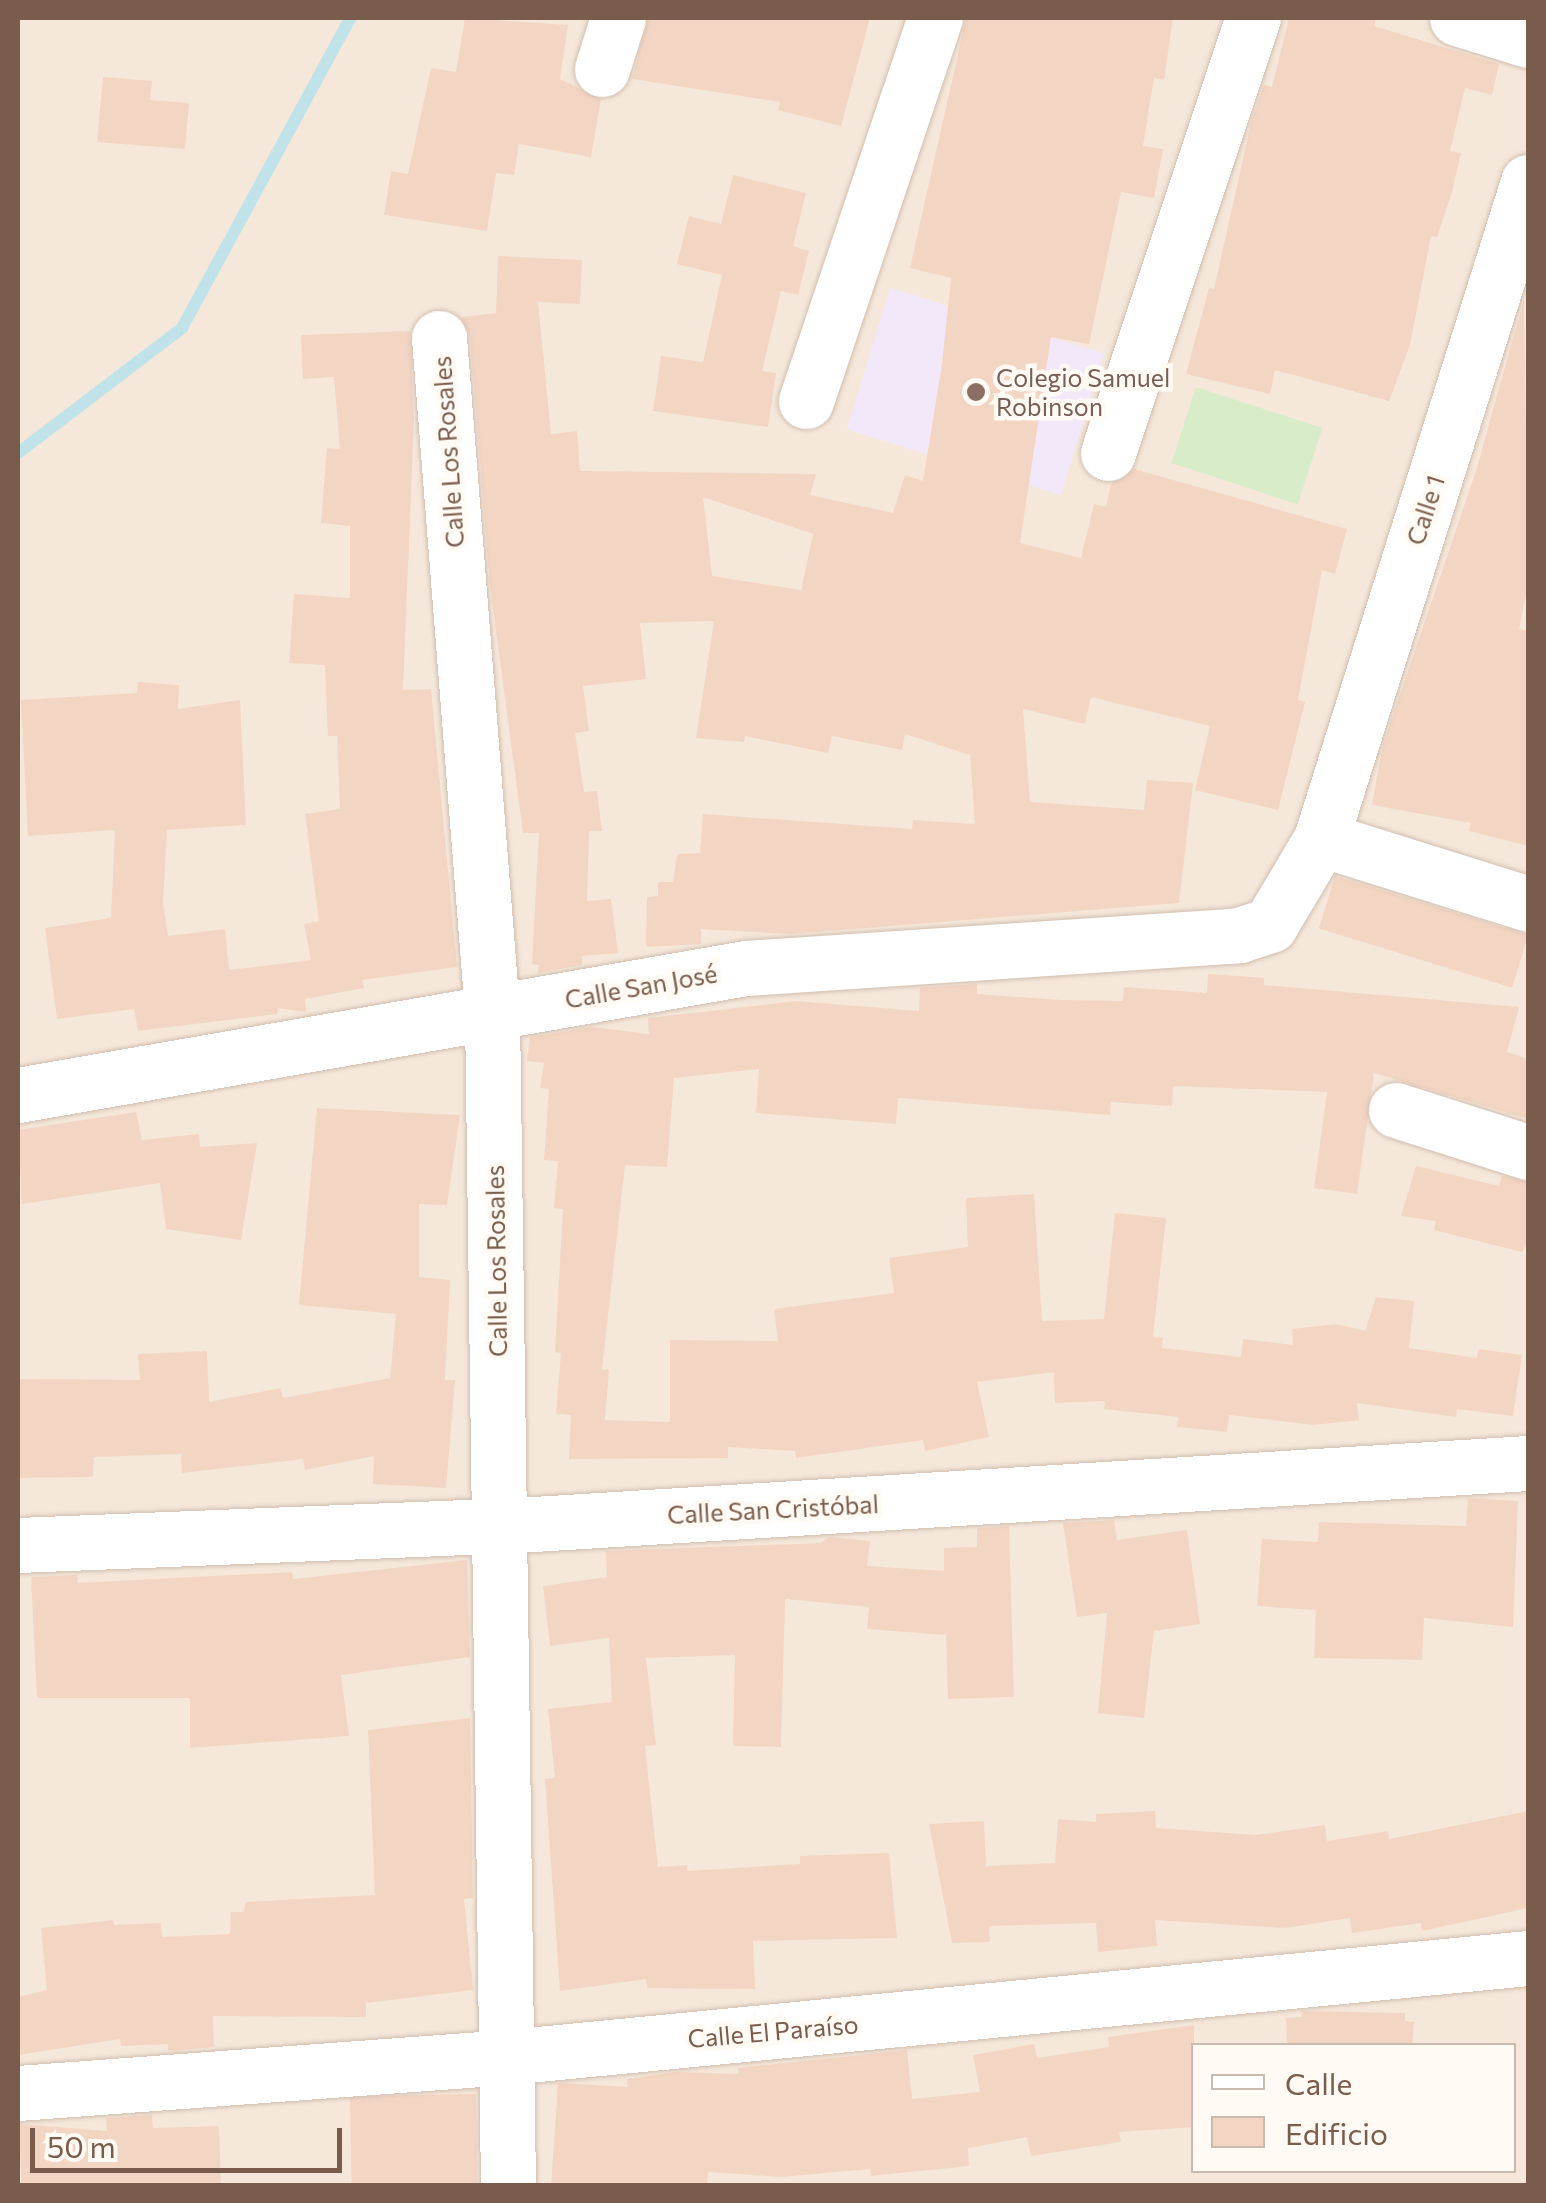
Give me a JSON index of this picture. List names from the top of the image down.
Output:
{
  "streets": {
    "street": [
      "Calle Los Rosales",
      "Calle 1",
      "Calle San José",
      "Calle San Cristóbal",
      "Calle El Paraíso"
    ]
  },
  "crossings": [
    ["Calle Los Rosales", "Calle San José"],
    ["Calle Los Rosales", "Calle San Cristóbal"],
    ["Calle Los Rosales", "Calle El Paraíso"],
    ["Calle 1", "Calle San José"]
  ],
  "places": ["Colegio Samuel Robinson"],
  "legend": ["Calle", "Edificio"],
  "scale_bar": "50 m"
}
